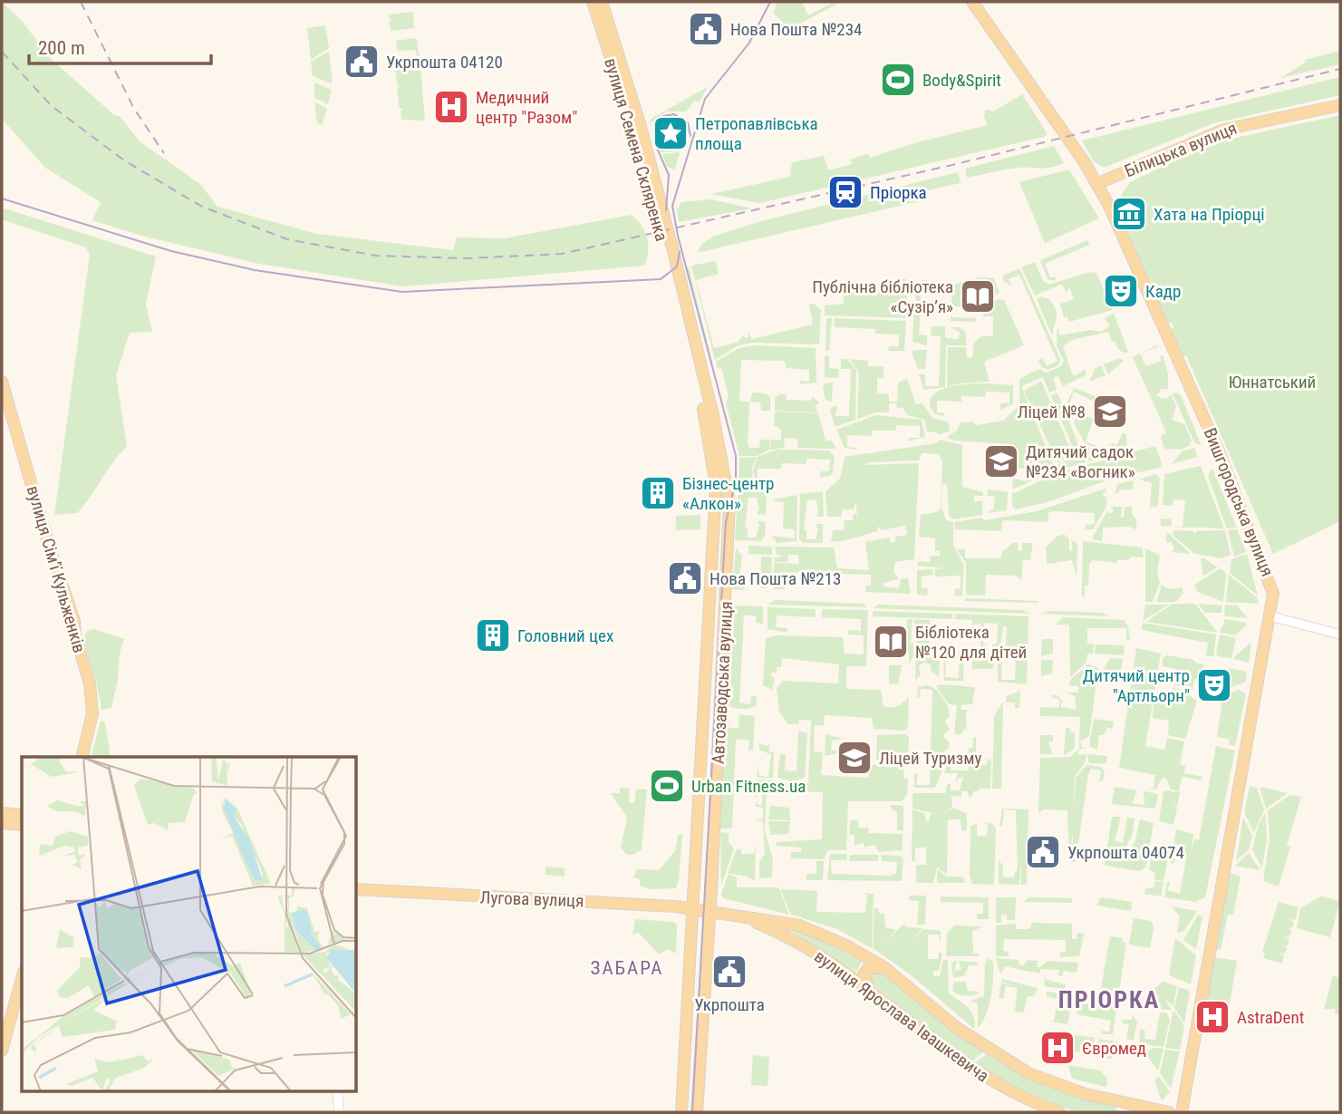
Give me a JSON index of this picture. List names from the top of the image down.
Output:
{
  "streets": {
    "main road": [
      "вулиця Семена Скляренка",
      "Білицька вулиця",
      "Вишгородська вулиця",
      "вулиця Сімʼї Кульженків",
      "Автозаводська вулиця",
      "Лугова вулиця",
      "вулиця Ярослава Івашкевича"
    ]
  },
  "crossings": [
    ["вулиця Семена Скляренка", "Автозаводська вулиця"],
    ["Білицька вулиця", "Вишгородська вулиця"],
    ["Автозаводська вулиця", "Лугова вулиця"],
    ["Автозаводська вулиця", "вулиця Ярослава Івашкевича"],
    ["Лугова вулиця", "вулиця Ярослава Івашкевича"]
  ],
  "districts": ["ЗАБАРА", "ПРІОРКА"],
  "parks": ["Юннатський"],
  "places": {
    "public building": [
      "Нова Пошта №234",
      "Укрпошта 04120",
      "Нова Пошта №213",
      "Укрпошта 04074",
      "Укрпошта"
    ],
    "sports": ["Body&Spirit", "Urban Fitness.ua"],
    "hospital": ["Медичний центр \"Разом\"", "AstraDent", "Євромед"],
    "place": ["Петропавлівська площа"],
    "station": ["Пріорка"],
    "museum": ["Хата на Пріорці"],
    "theatre": ["Кадр", "Дитячий центр \"Артльорн\""],
    "library": ["Публічна бібліотека «Сузір’я»", "Бібліотека №120 для дітей"],
    "school or university": ["Ліцей №8", "Дитячий садок №234 «Вогник»", "Ліцей Туризму"],
    "building": ["Бізнес-центр «Алкон»", "Головний цех"]
  },
  "scale_bar": "200 m"
}
